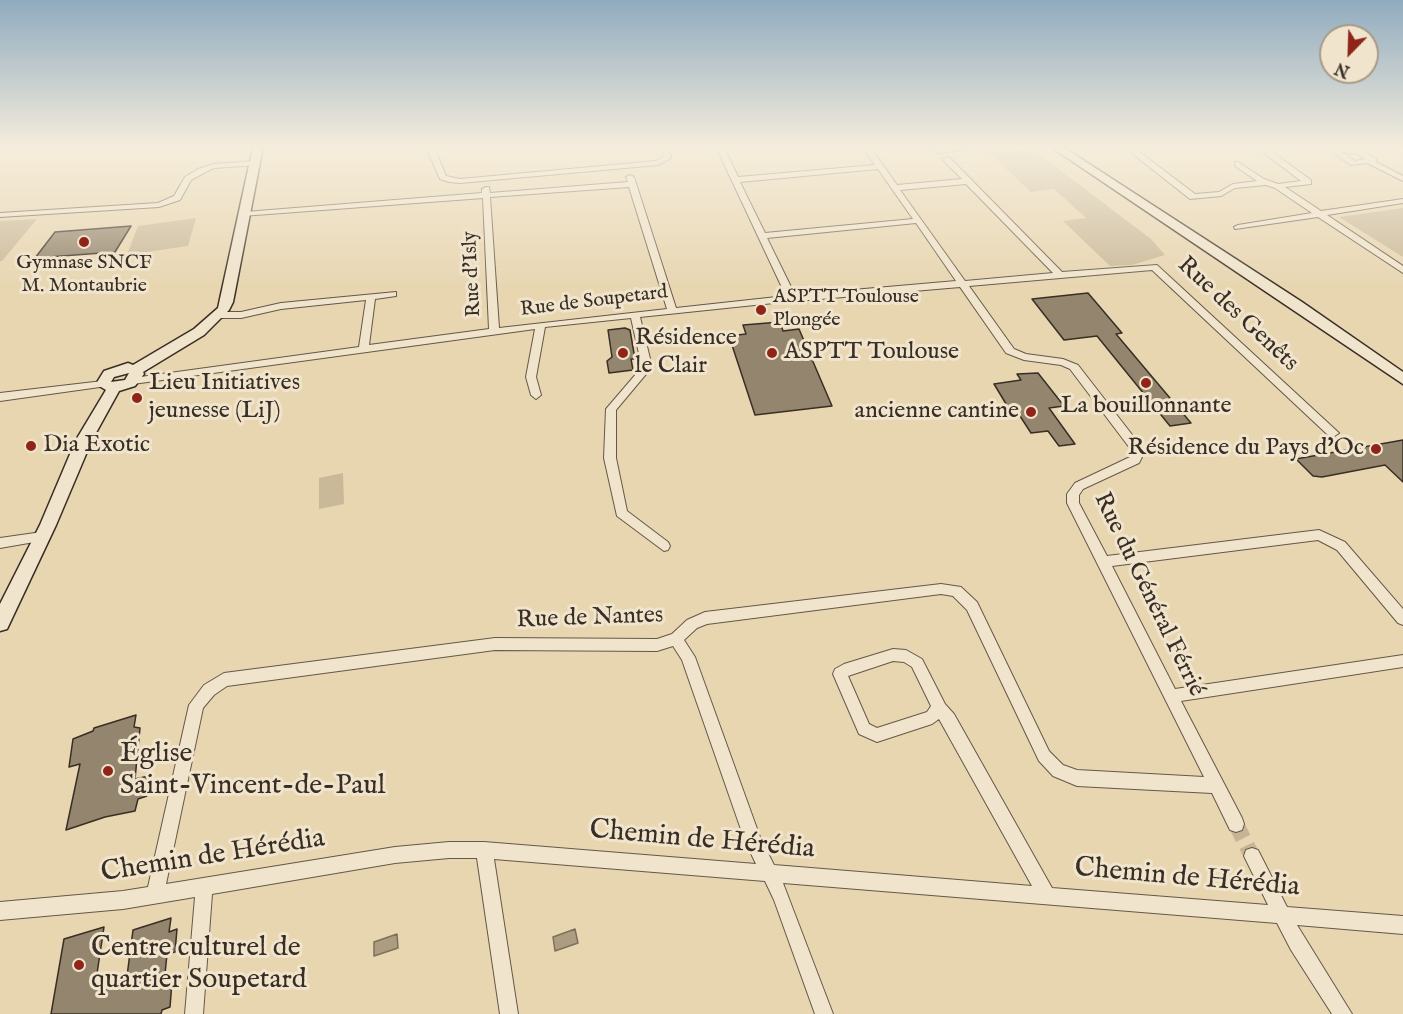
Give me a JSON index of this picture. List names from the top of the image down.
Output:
{
  "streets": {
    "street": [
      "Rue d'Isly",
      "Rue de Soupetard",
      "Rue des Genêts",
      "Rue du Général Férrié",
      "Rue de Nantes",
      "Chemin de Hérédia"
    ]
  },
  "crossings": [
    ["Rue d'Isly", "Rue de Soupetard"],
    ["Rue de Soupetard", "Rue des Genêts"],
    ["Rue de Soupetard", "Rue du Général Férrié"],
    ["Rue du Général Férrié", "Rue de Nantes"],
    ["Rue de Nantes", "Chemin de Hérédia"]
  ],
  "places": [
    "Gymnase SNCF M. Montaubrie",
    "ASPTT Toulouse Plongée",
    "Résidence le Clair",
    "ASPTT Toulouse",
    "La bouillonnante",
    "Lieu Initiatives jeunesse (LiJ)",
    "ancienne cantine",
    "Dia Exotic",
    "Résidence du Pays d'Oc",
    "Église Saint-Vincent-de-Paul",
    "Centre culturel de quartier Soupetard"
  ],
  "north": "bottom left"
}
